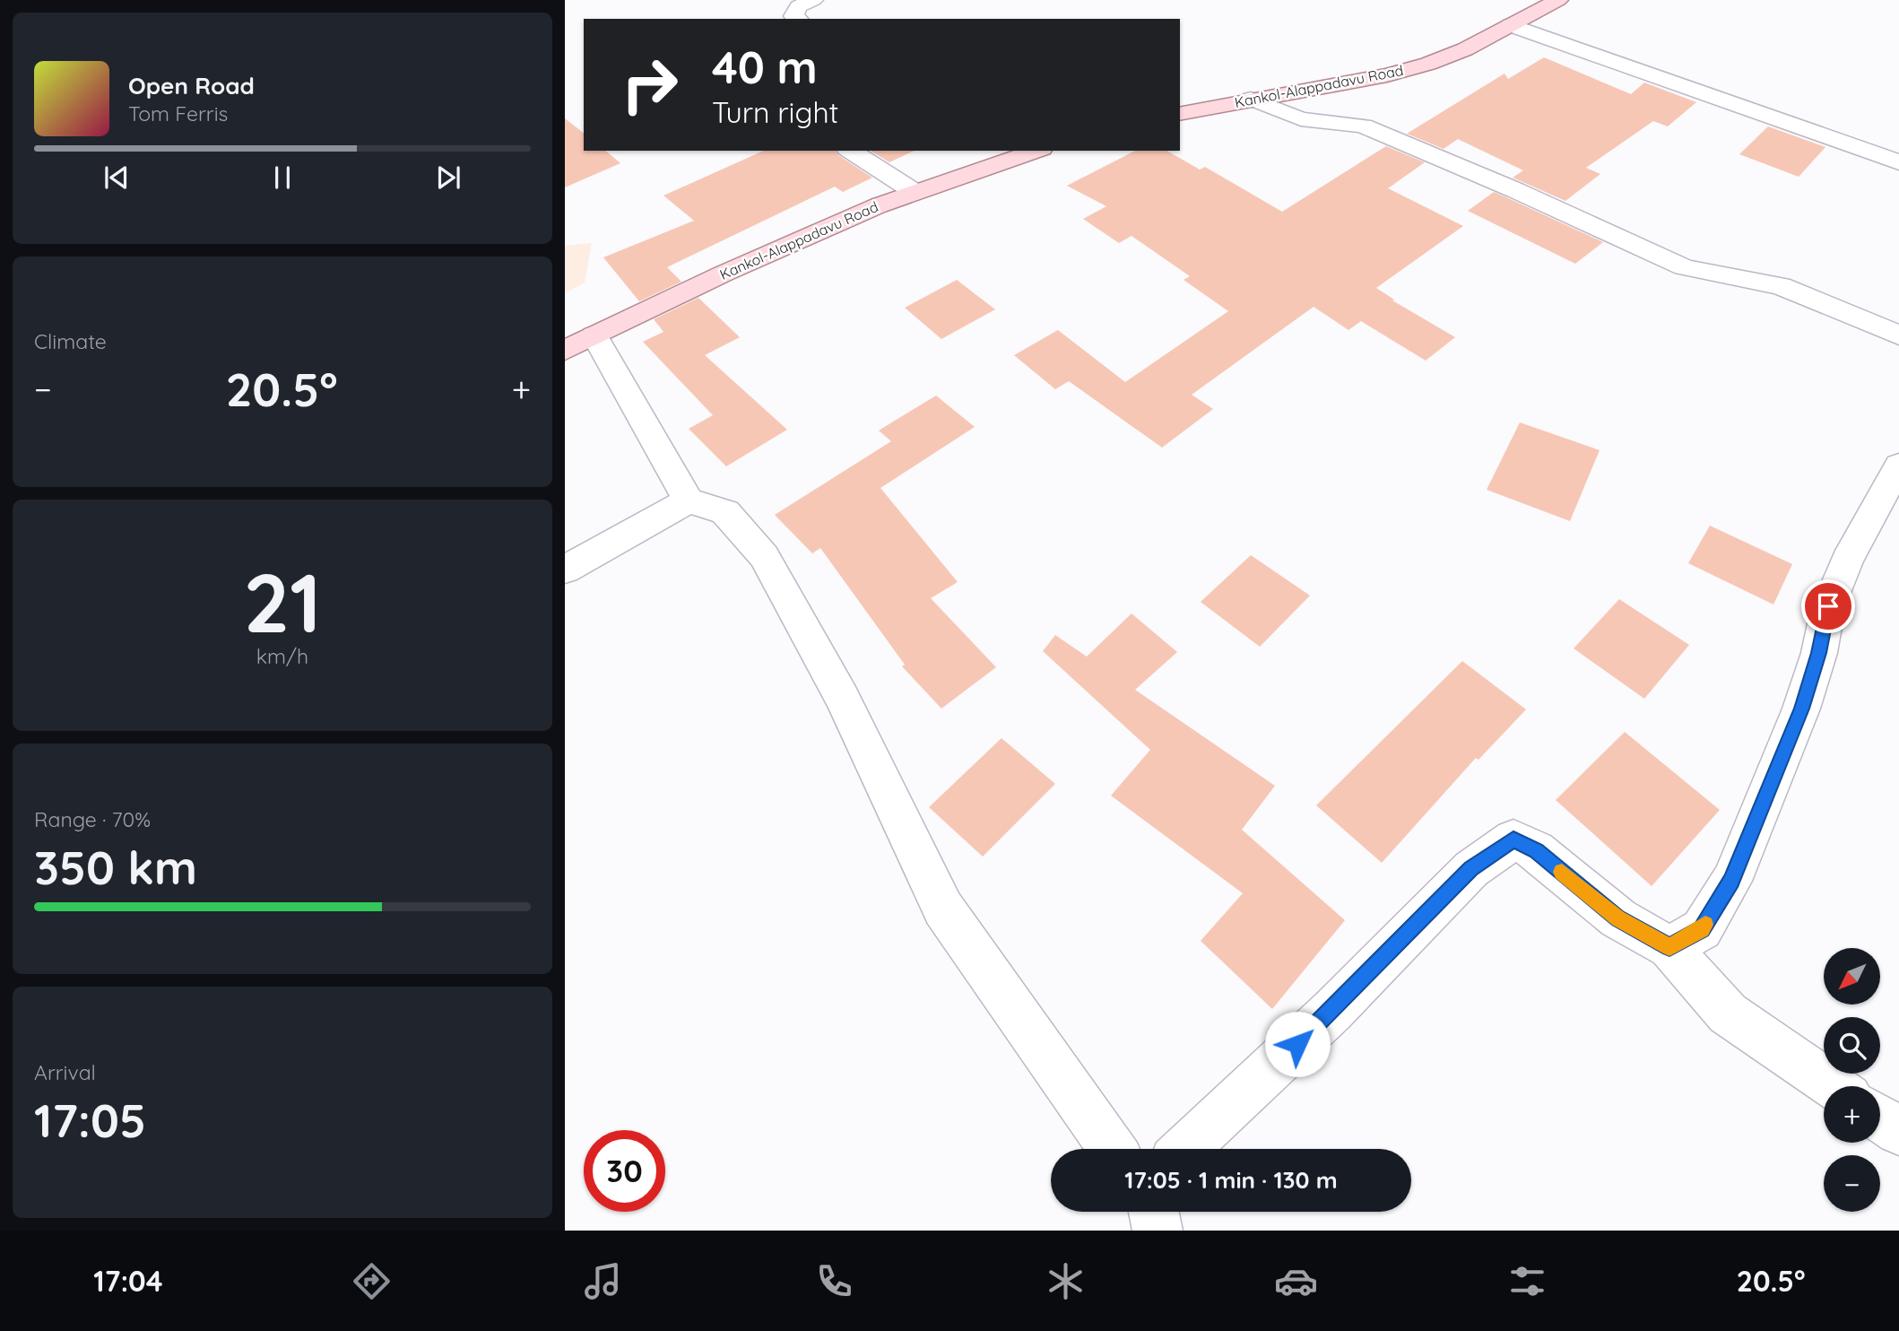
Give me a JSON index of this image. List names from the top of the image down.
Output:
{
  "streets": {
    "main road": ["Kankol-Alappadavu Road"]
  },
  "north": "bottom left",
  "page": {
    "turn": ["40 m", "Turn right"],
    "song": ["Open Road", "Tom Ferris"],
    "tile": [
      "Climate",
      ["21", "km/h"],
      ["Range · 70%", "350 km"],
      ["Arrival", "17:05"]
    ],
    "heat": ["−", "20.5°", "+"],
    "map_buttons": ["+", "−"],
    "limit": "30",
    "trip": "17:05 · 1 min · 130 m",
    "tabs": ["17:04", "20.5°"]
  }
}
